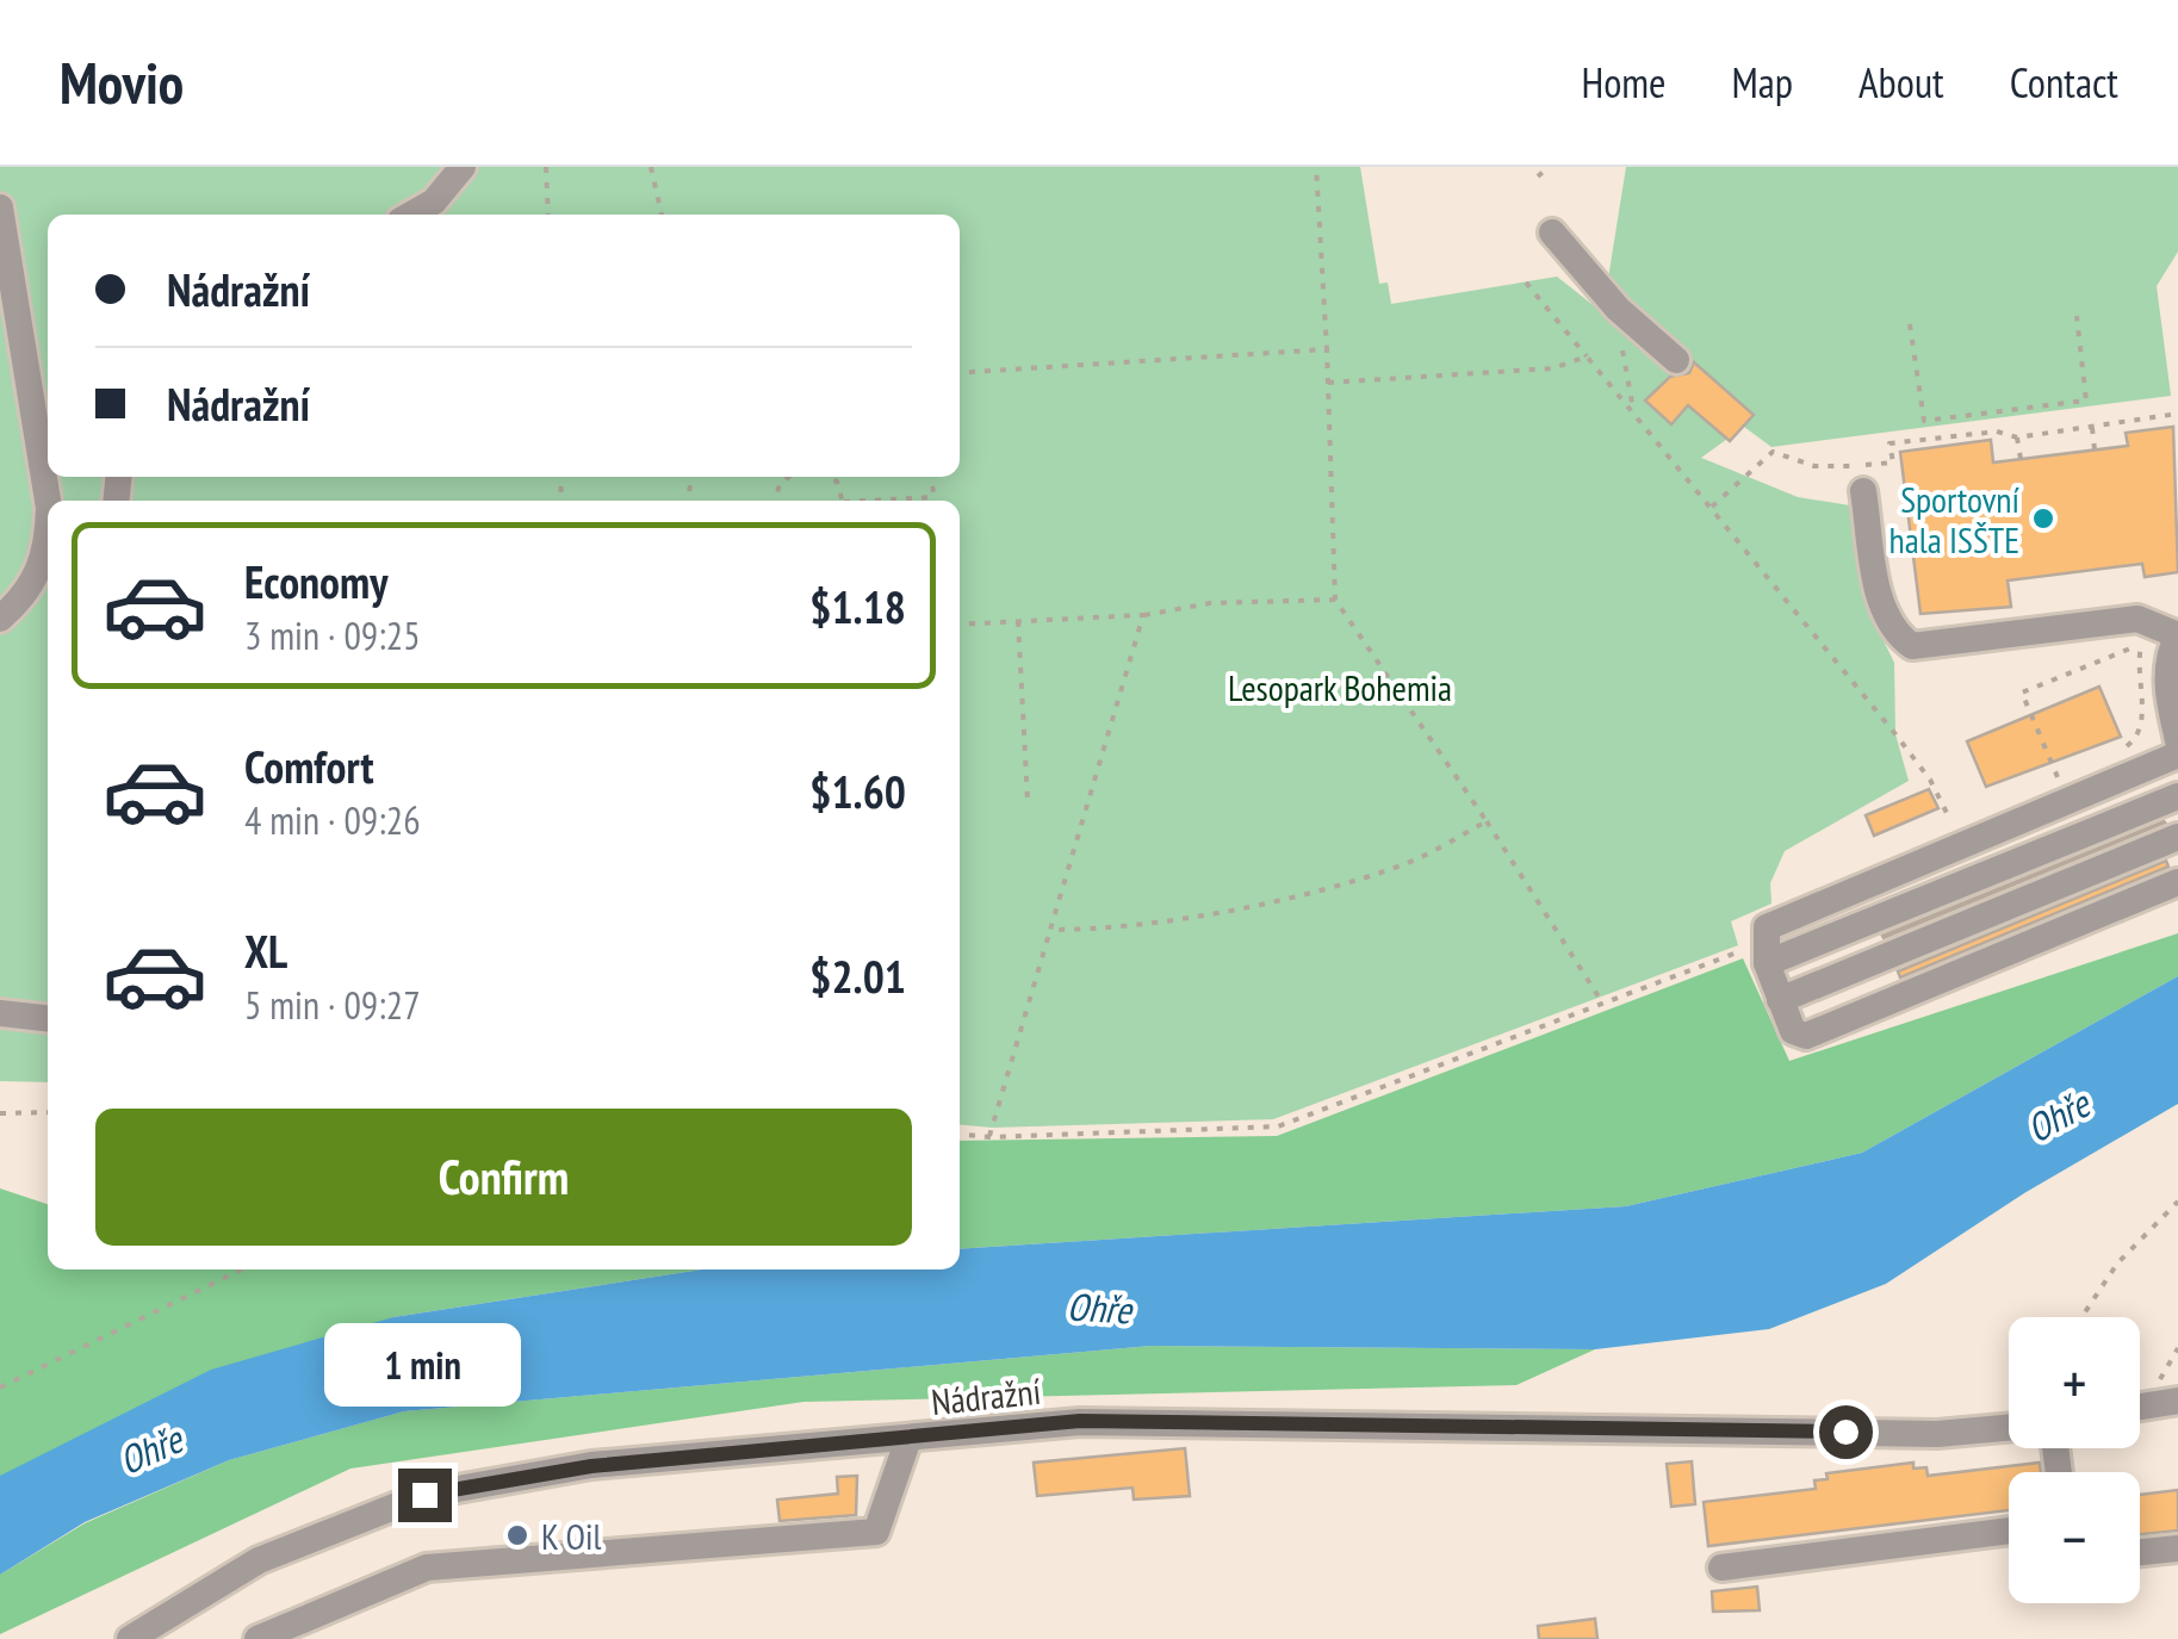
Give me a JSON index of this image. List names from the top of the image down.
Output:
{
  "streets": {
    "street": ["Nádražní"]
  },
  "water": ["Ohře"],
  "parks": ["Lesopark Bohemia"],
  "places": ["Sportovní hala ISŠTE", "K Oil"],
  "page": {
    "header": "Movio",
    "nav": [
      "Home",
      "Map",
      "About",
      "Contact"
    ],
    "banner": ["Nádražní", "Nádražní"],
    "list": [
      {
        "name": "Economy",
        "note": "3 min · 09:25",
        "value": "$1.18"
      },
      {
        "name": "Comfort",
        "note": "4 min · 09:26",
        "value": "$1.60"
      },
      {
        "name": "XL",
        "note": "5 min · 09:27",
        "value": "$2.01"
      }
    ],
    "buttons": "Confirm",
    "map_buttons": ["+", "−"],
    "bubble": "1 min"
  }
}
